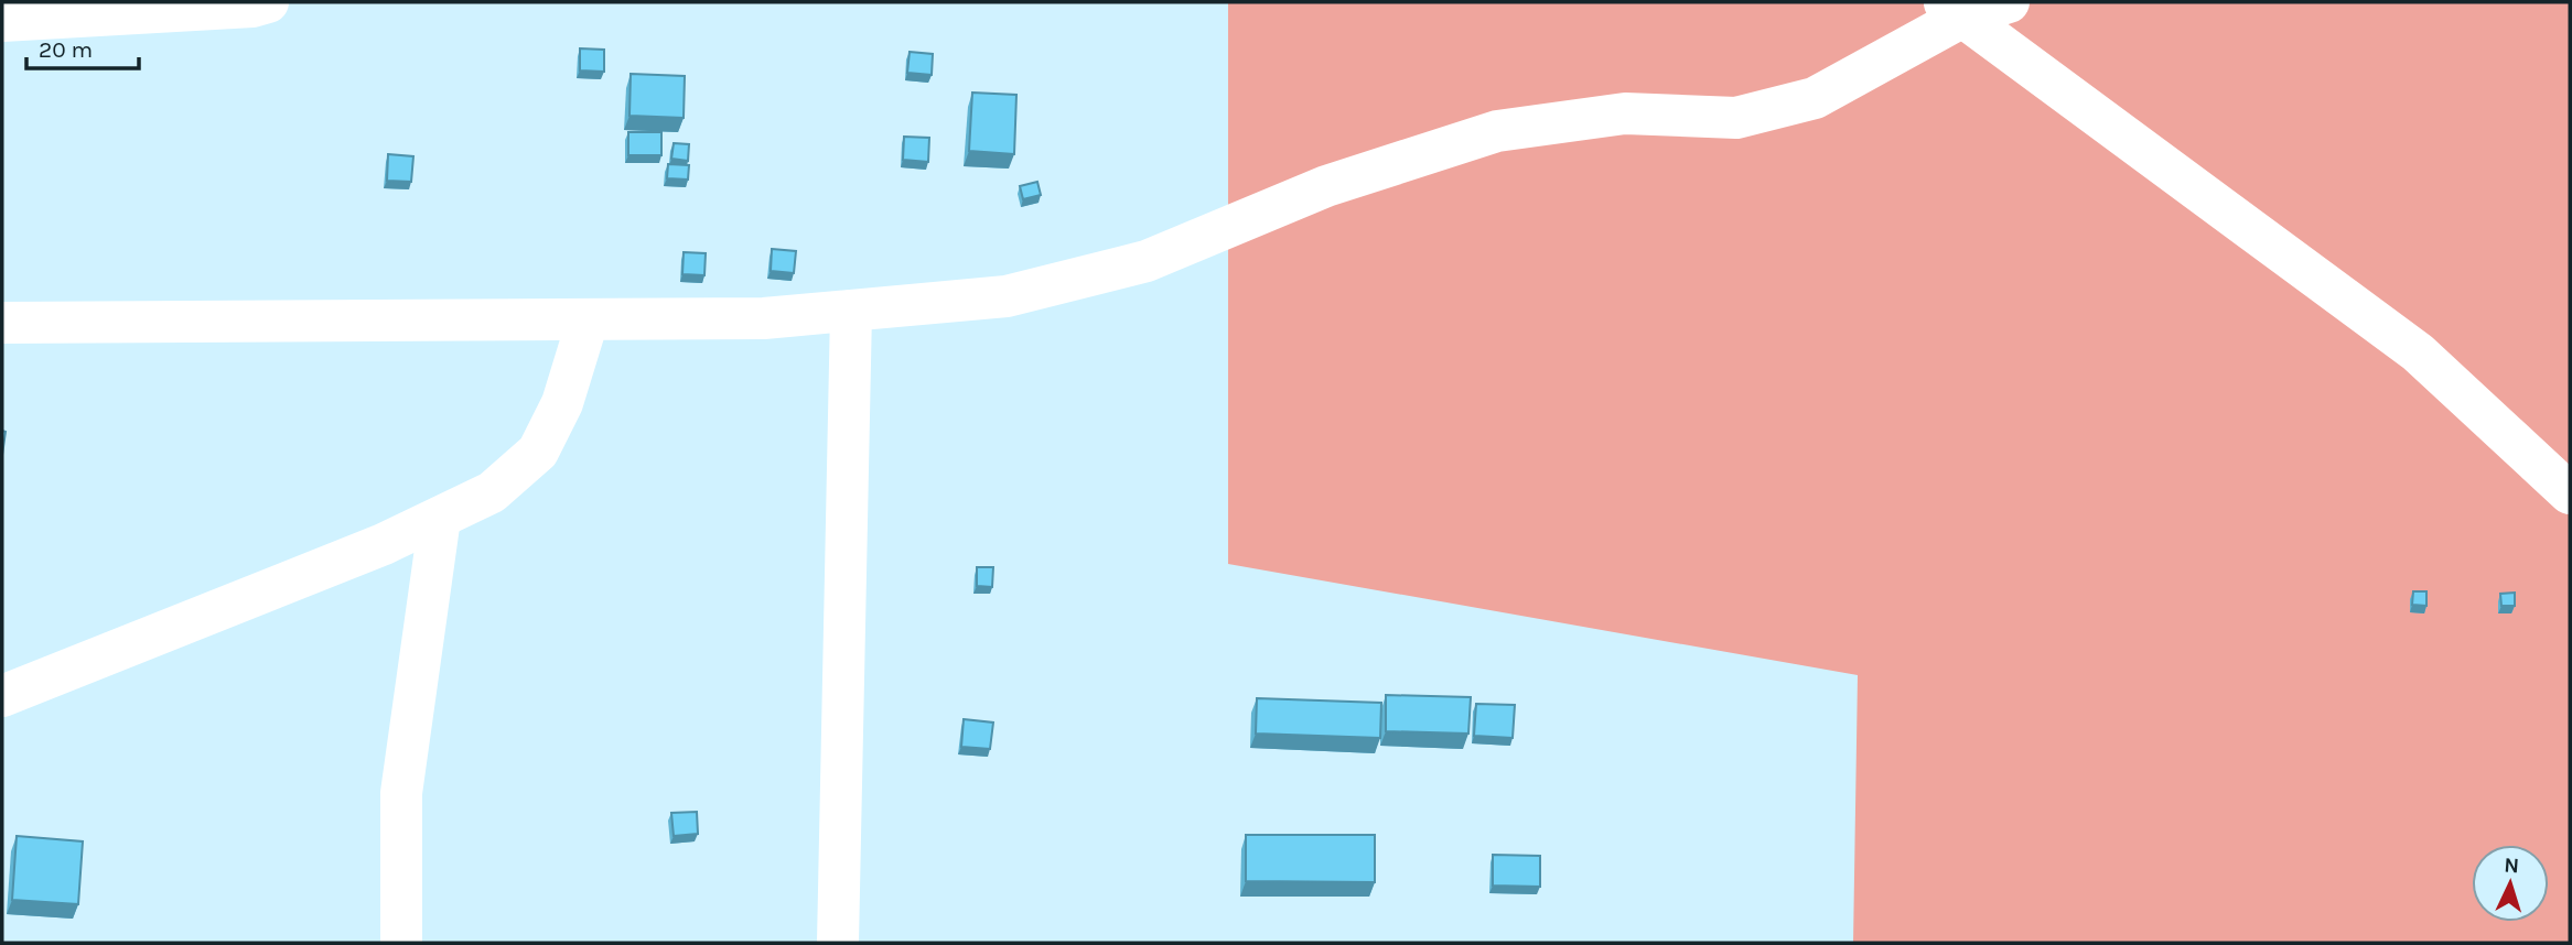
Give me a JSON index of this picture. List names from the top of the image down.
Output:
{
  "scale_bar": "20 m",
  "north": "top"
}
